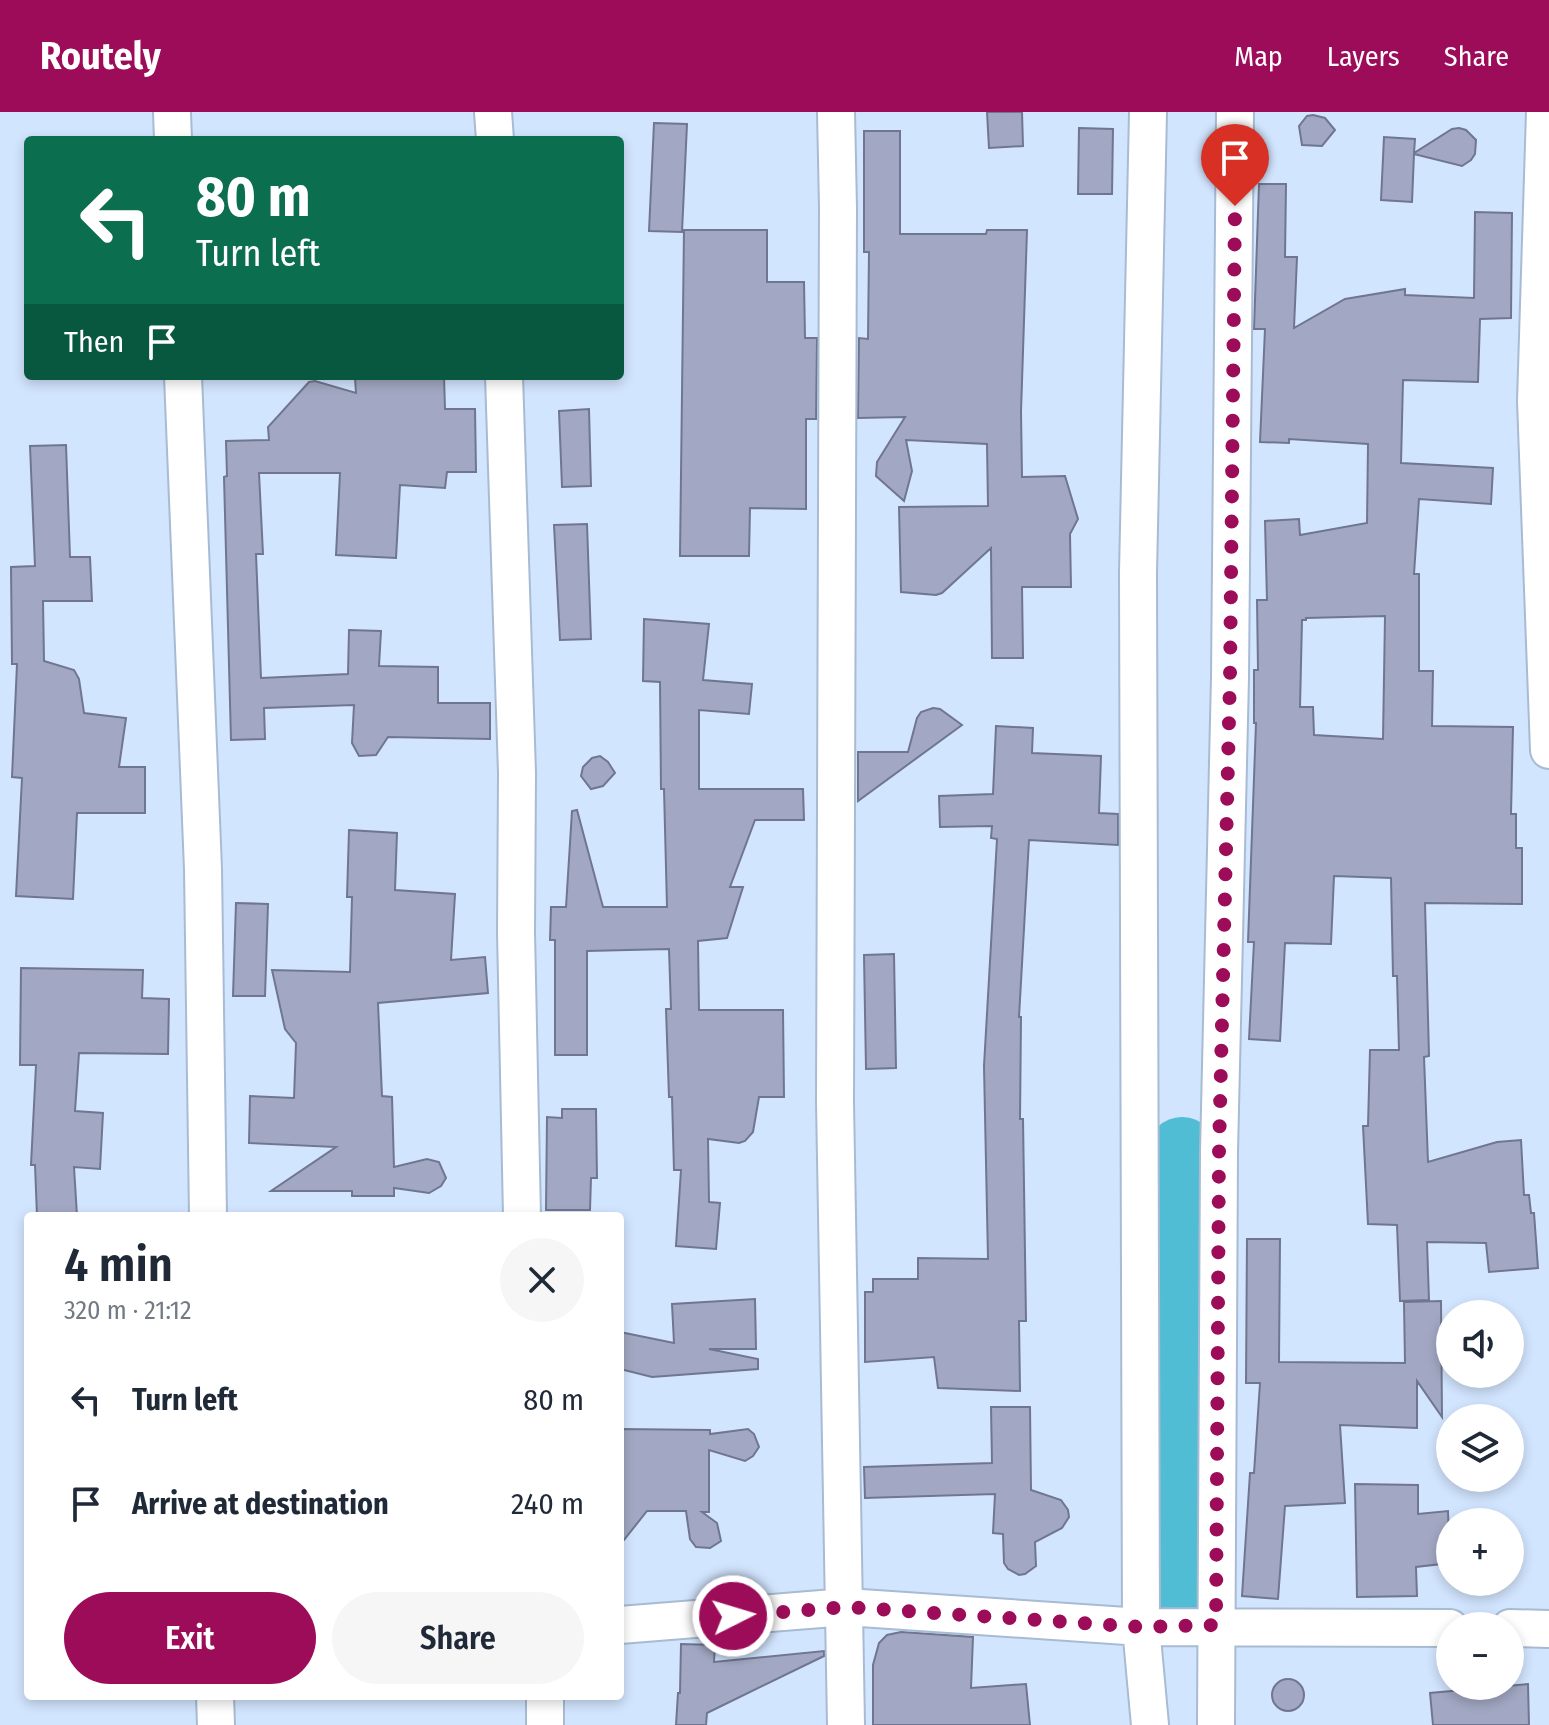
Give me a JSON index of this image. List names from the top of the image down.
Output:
{
  "page": {
    "header": "Routely",
    "nav": ["Map", "Layers", "Share"],
    "turn": ["80 m", "Turn left"],
    "then": "Then",
    "heading": ["4 min", "320 m · 21:12"],
    "map_buttons": ["+", "−"],
    "list": [
      {
        "name": "Turn left",
        "value": "80 m"
      },
      {
        "name": "Arrive at destination",
        "value": "240 m"
      }
    ],
    "buttons": ["Exit", "Share"]
  }
}
